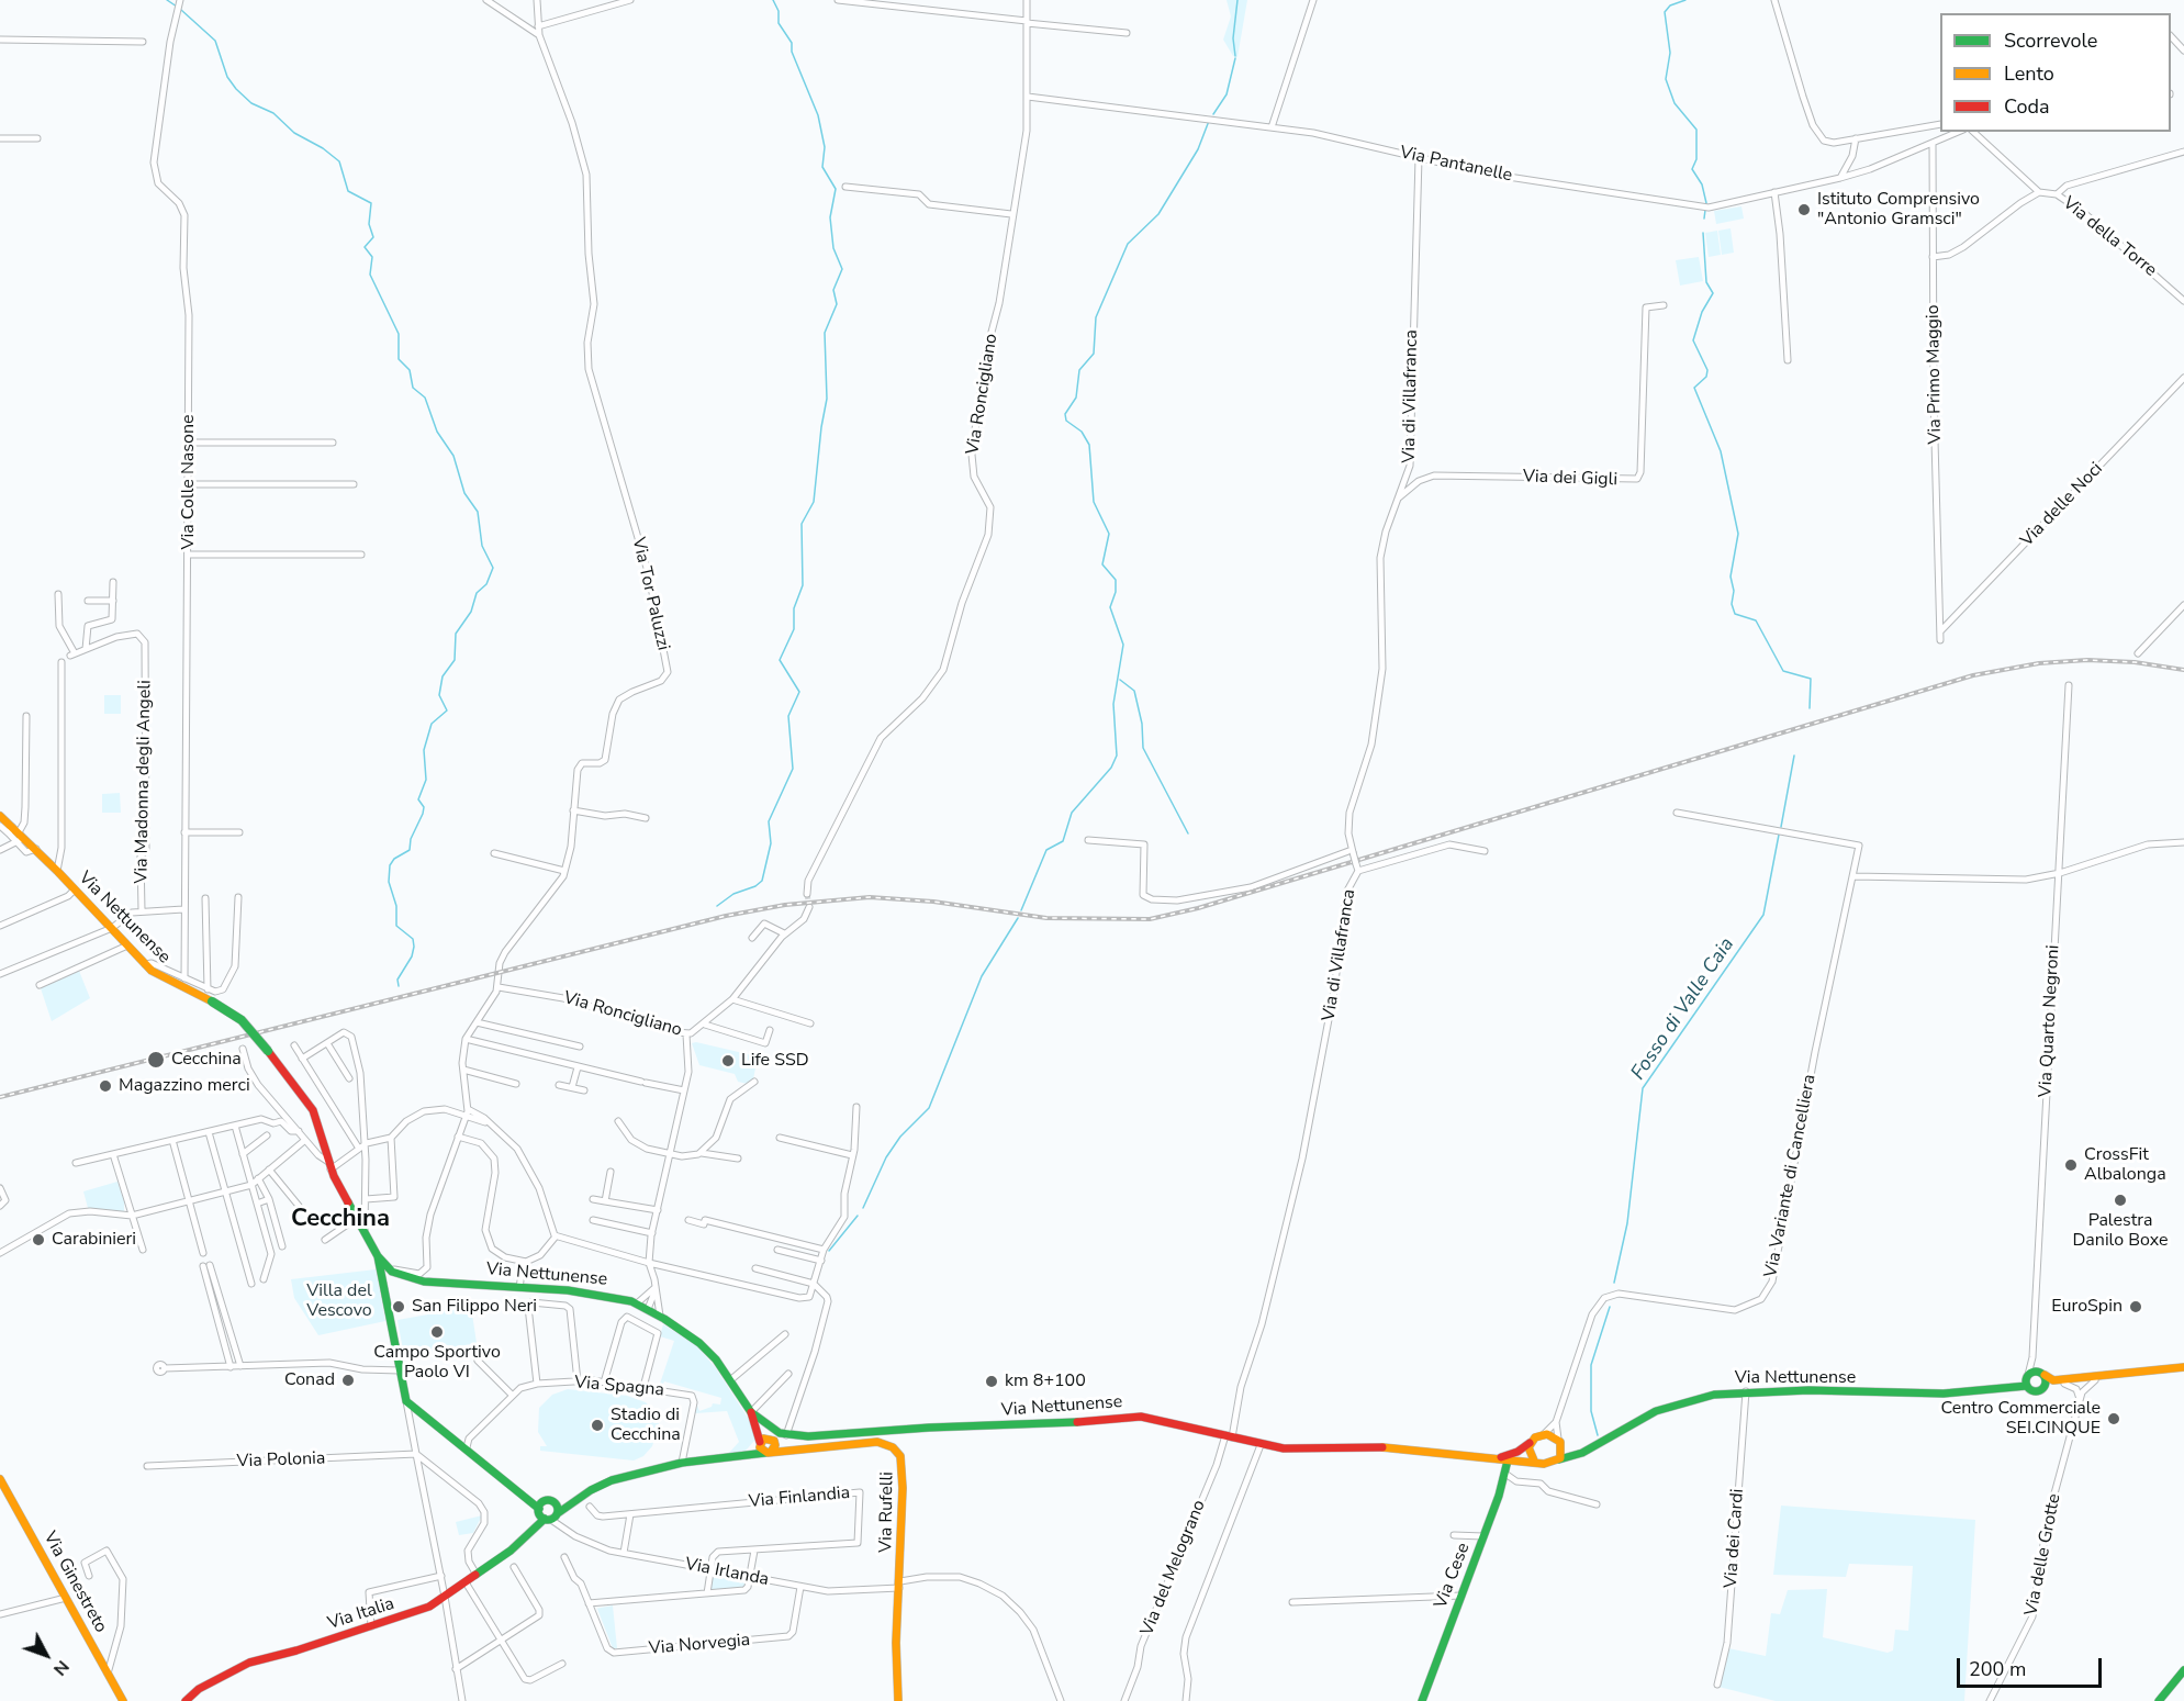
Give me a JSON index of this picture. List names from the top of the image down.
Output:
{
  "streets": {
    "main road": [
      "Via Nettunense",
      "Via Rufelli",
      "Via Cese",
      "Via Ginestreto",
      "Via Italia"
    ],
    "street": [
      "Via Pantanelle",
      "Via della Torre",
      "Via Primo Maggio",
      "Via Roncigliano",
      "Via di Villafranca",
      "Via dei Gigli",
      "Via Colle Nasone",
      "Via delle Noci",
      "Via Tor Paluzzi",
      "Via Madonna degli Angeli",
      "Via Quarto Negroni",
      "Via Variante di Cancelliera",
      "Via Spagna",
      "Via Polonia",
      "Via Finlandia",
      "Via dei Cardi",
      "Via delle Grotte",
      "Via del Melograno",
      "Via Irlanda",
      "Via Norvegia"
    ]
  },
  "crossings": [
    ["Via Pantanelle", "Via Primo Maggio"],
    ["Via Pantanelle", "Via Roncigliano"],
    ["Via Pantanelle", "Via di Villafranca"],
    ["Via Primo Maggio", "Via delle Noci"],
    ["Via Roncigliano", "Via Tor Paluzzi"],
    ["Via di Villafranca", "Via dei Gigli"],
    ["Via di Villafranca", "Via Nettunense"],
    ["Via di Villafranca", "Via del Melograno"],
    ["Via Colle Nasone", "Via Madonna degli Angeli"],
    ["Via Tor Paluzzi", "Via Nettunense"],
    ["Via Madonna degli Angeli", "Via Nettunense"],
    ["Via Nettunense", "Via Quarto Negroni"],
    ["Via Nettunense", "Via Variante di Cancelliera"],
    ["Via Nettunense", "Via Rufelli"],
    ["Via Nettunense", "Via dei Cardi"],
    ["Via Nettunense", "Via delle Grotte"],
    ["Via Nettunense", "Via del Melograno"],
    ["Via Nettunense", "Via Cese"],
    ["Via Finlandia", "Via Irlanda"],
    ["Via Rufelli", "Via Irlanda"],
    ["Via Irlanda", "Via Italia"],
    ["Via Irlanda", "Via Norvegia"]
  ],
  "districts": ["Cecchina"],
  "water": ["Fosso di Valle Caia"],
  "parks": ["Villa del Vescovo"],
  "places": [
    "Istituto Comprensivo \"Antonio Gramsci\"",
    "Cecchina",
    "Life SSD",
    "Magazzino merci",
    "CrossFit Albalonga",
    "Palestra Danilo Boxe",
    "Carabinieri",
    "San Filippo Neri",
    "EuroSpin",
    "Campo Sportivo Paolo VI",
    "Conad",
    "km 8+100",
    "Centro Commerciale SEI.CINQUE",
    "Stadio di Cecchina"
  ],
  "legend": ["Scorrevole", "Lento", "Coda"],
  "scale_bar": "200 m",
  "north": "bottom right"
}
